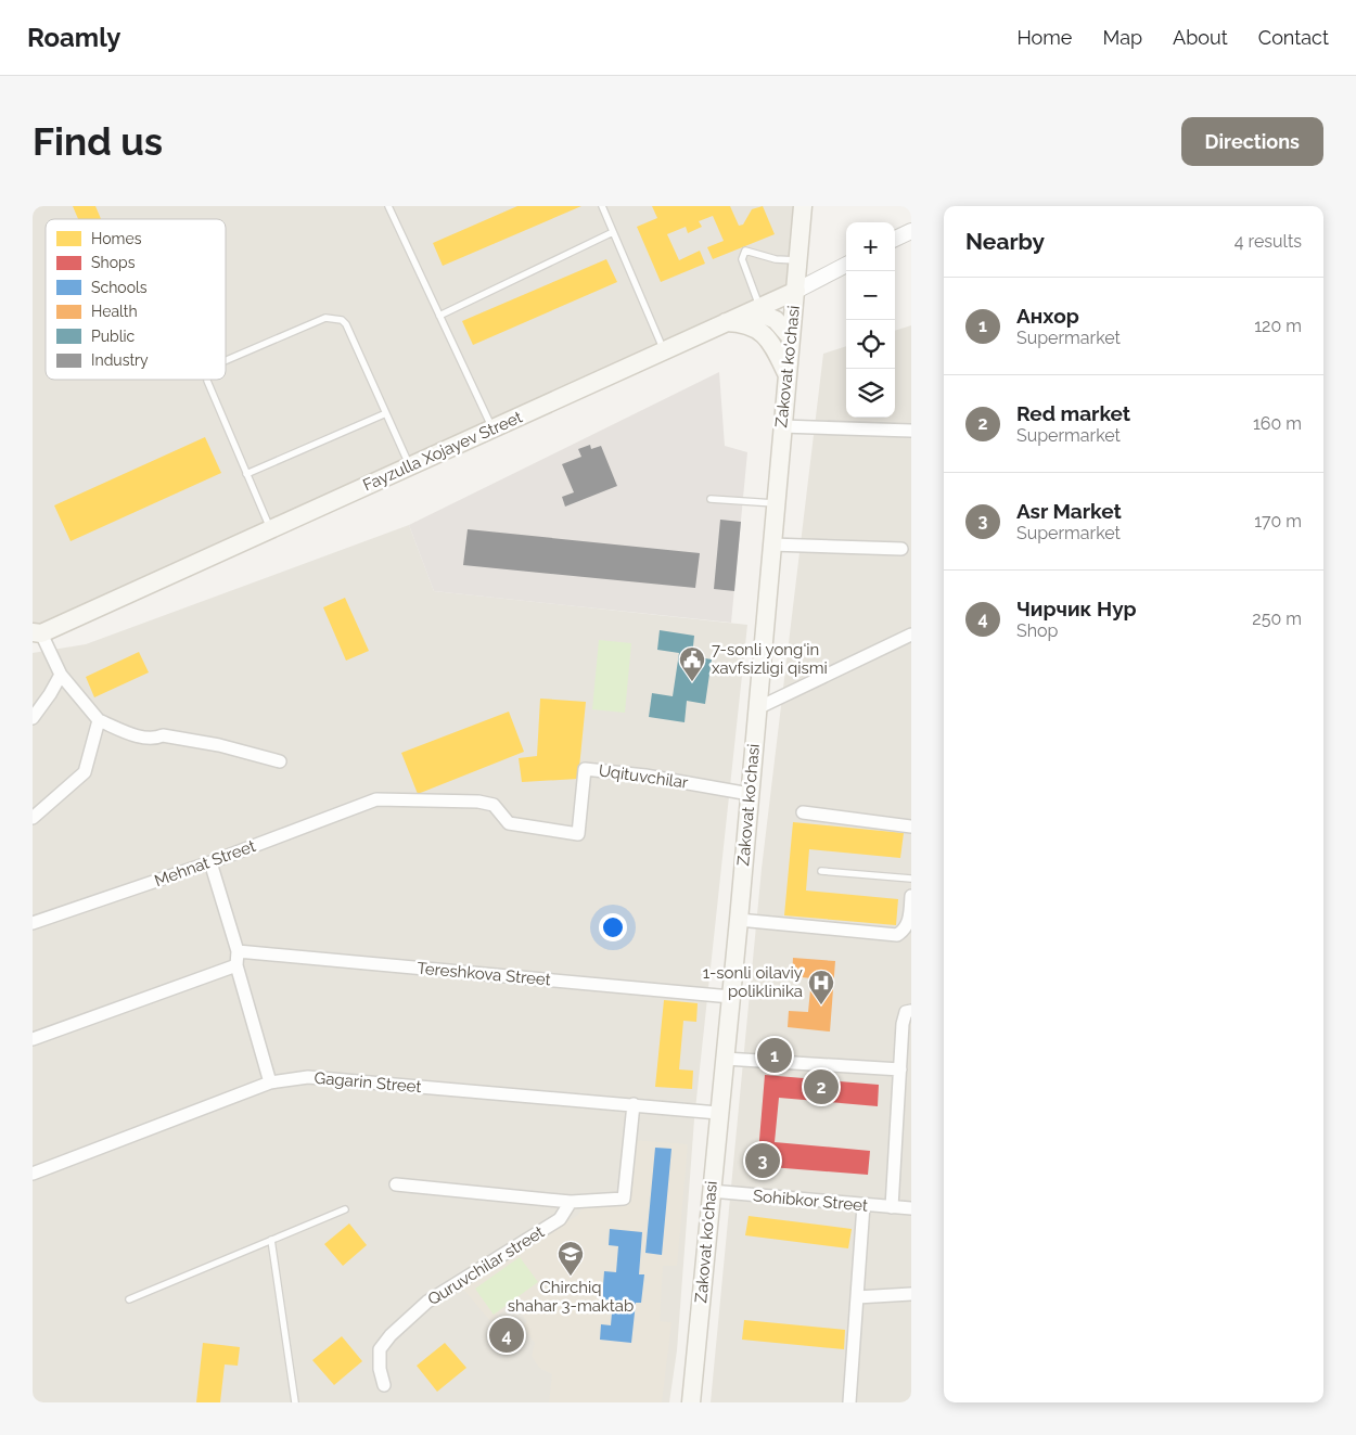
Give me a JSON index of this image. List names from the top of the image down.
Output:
{
  "streets": {
    "main road": ["Zakovat ko'chasi", "Fayzulla Xojayev Street"],
    "street": [
      "Uqituvchilar",
      "Mehnat Street",
      "Tereshkova Street",
      "Gagarin Street",
      "Sohibkor Street",
      "Quruvchilar street"
    ]
  },
  "crossings": [
    ["Zakovat ko'chasi", "Fayzulla Xojayev Street"],
    ["Zakovat ko'chasi", "Uqituvchilar"],
    ["Zakovat ko'chasi", "Tereshkova Street"],
    ["Zakovat ko'chasi", "Gagarin Street"],
    ["Zakovat ko'chasi", "Sohibkor Street"],
    ["Uqituvchilar", "Mehnat Street"],
    ["Gagarin Street", "Quruvchilar street"]
  ],
  "places": {
    "public building": ["7-sonli yong‘in xavfsizligi qismi"],
    "hospital": ["1-sonli oilaviy poliklinika"],
    "school or university": ["Chirchiq shahar 3-maktab"]
  },
  "legend": [
    "Homes",
    "Shops",
    "Schools",
    "Health",
    "Public",
    "Industry"
  ],
  "page": {
    "header": "Roamly",
    "nav": [
      "Home",
      "Map",
      "About",
      "Contact"
    ],
    "buttons": "Directions",
    "title": "Find us",
    "heading": ["Nearby", "4 results"],
    "map_buttons": ["+", "−"],
    "list": [
      {
        "mark": "1",
        "name": "Анхор",
        "note": "Supermarket",
        "value": "120 m"
      },
      {
        "mark": "2",
        "name": "Red market",
        "note": "Supermarket",
        "value": "160 m"
      },
      {
        "mark": "3",
        "name": "Asr Market",
        "note": "Supermarket",
        "value": "170 m"
      },
      {
        "mark": "4",
        "name": "Чирчик Нур",
        "note": "Shop",
        "value": "250 m"
      }
    ],
    "pins": [
      "1",
      "2",
      "3",
      "4"
    ]
  }
}
